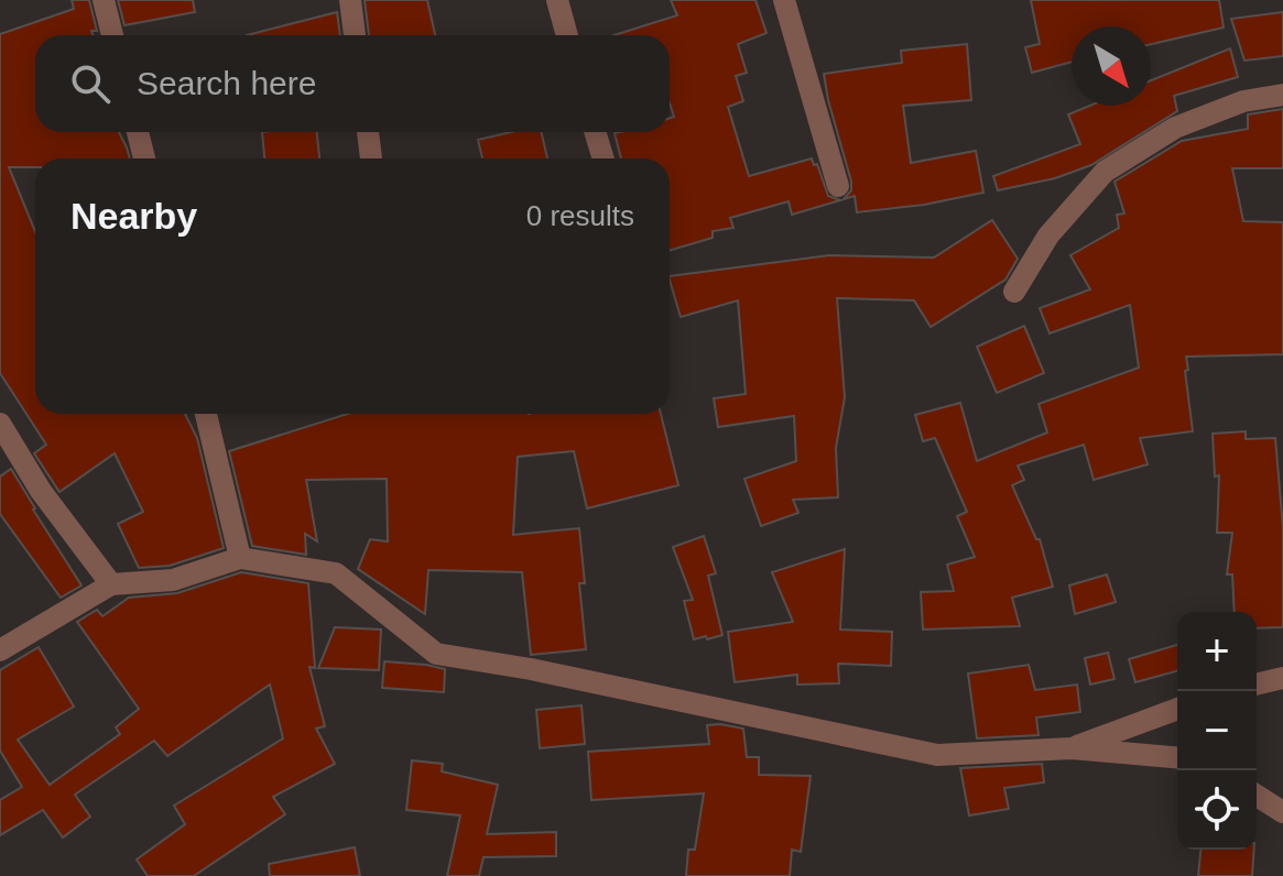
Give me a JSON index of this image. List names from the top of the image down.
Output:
{
  "north": "bottom right",
  "page": {
    "search": "Search here",
    "heading": ["Nearby", "0 results"],
    "map_buttons": ["+", "−"]
  }
}
